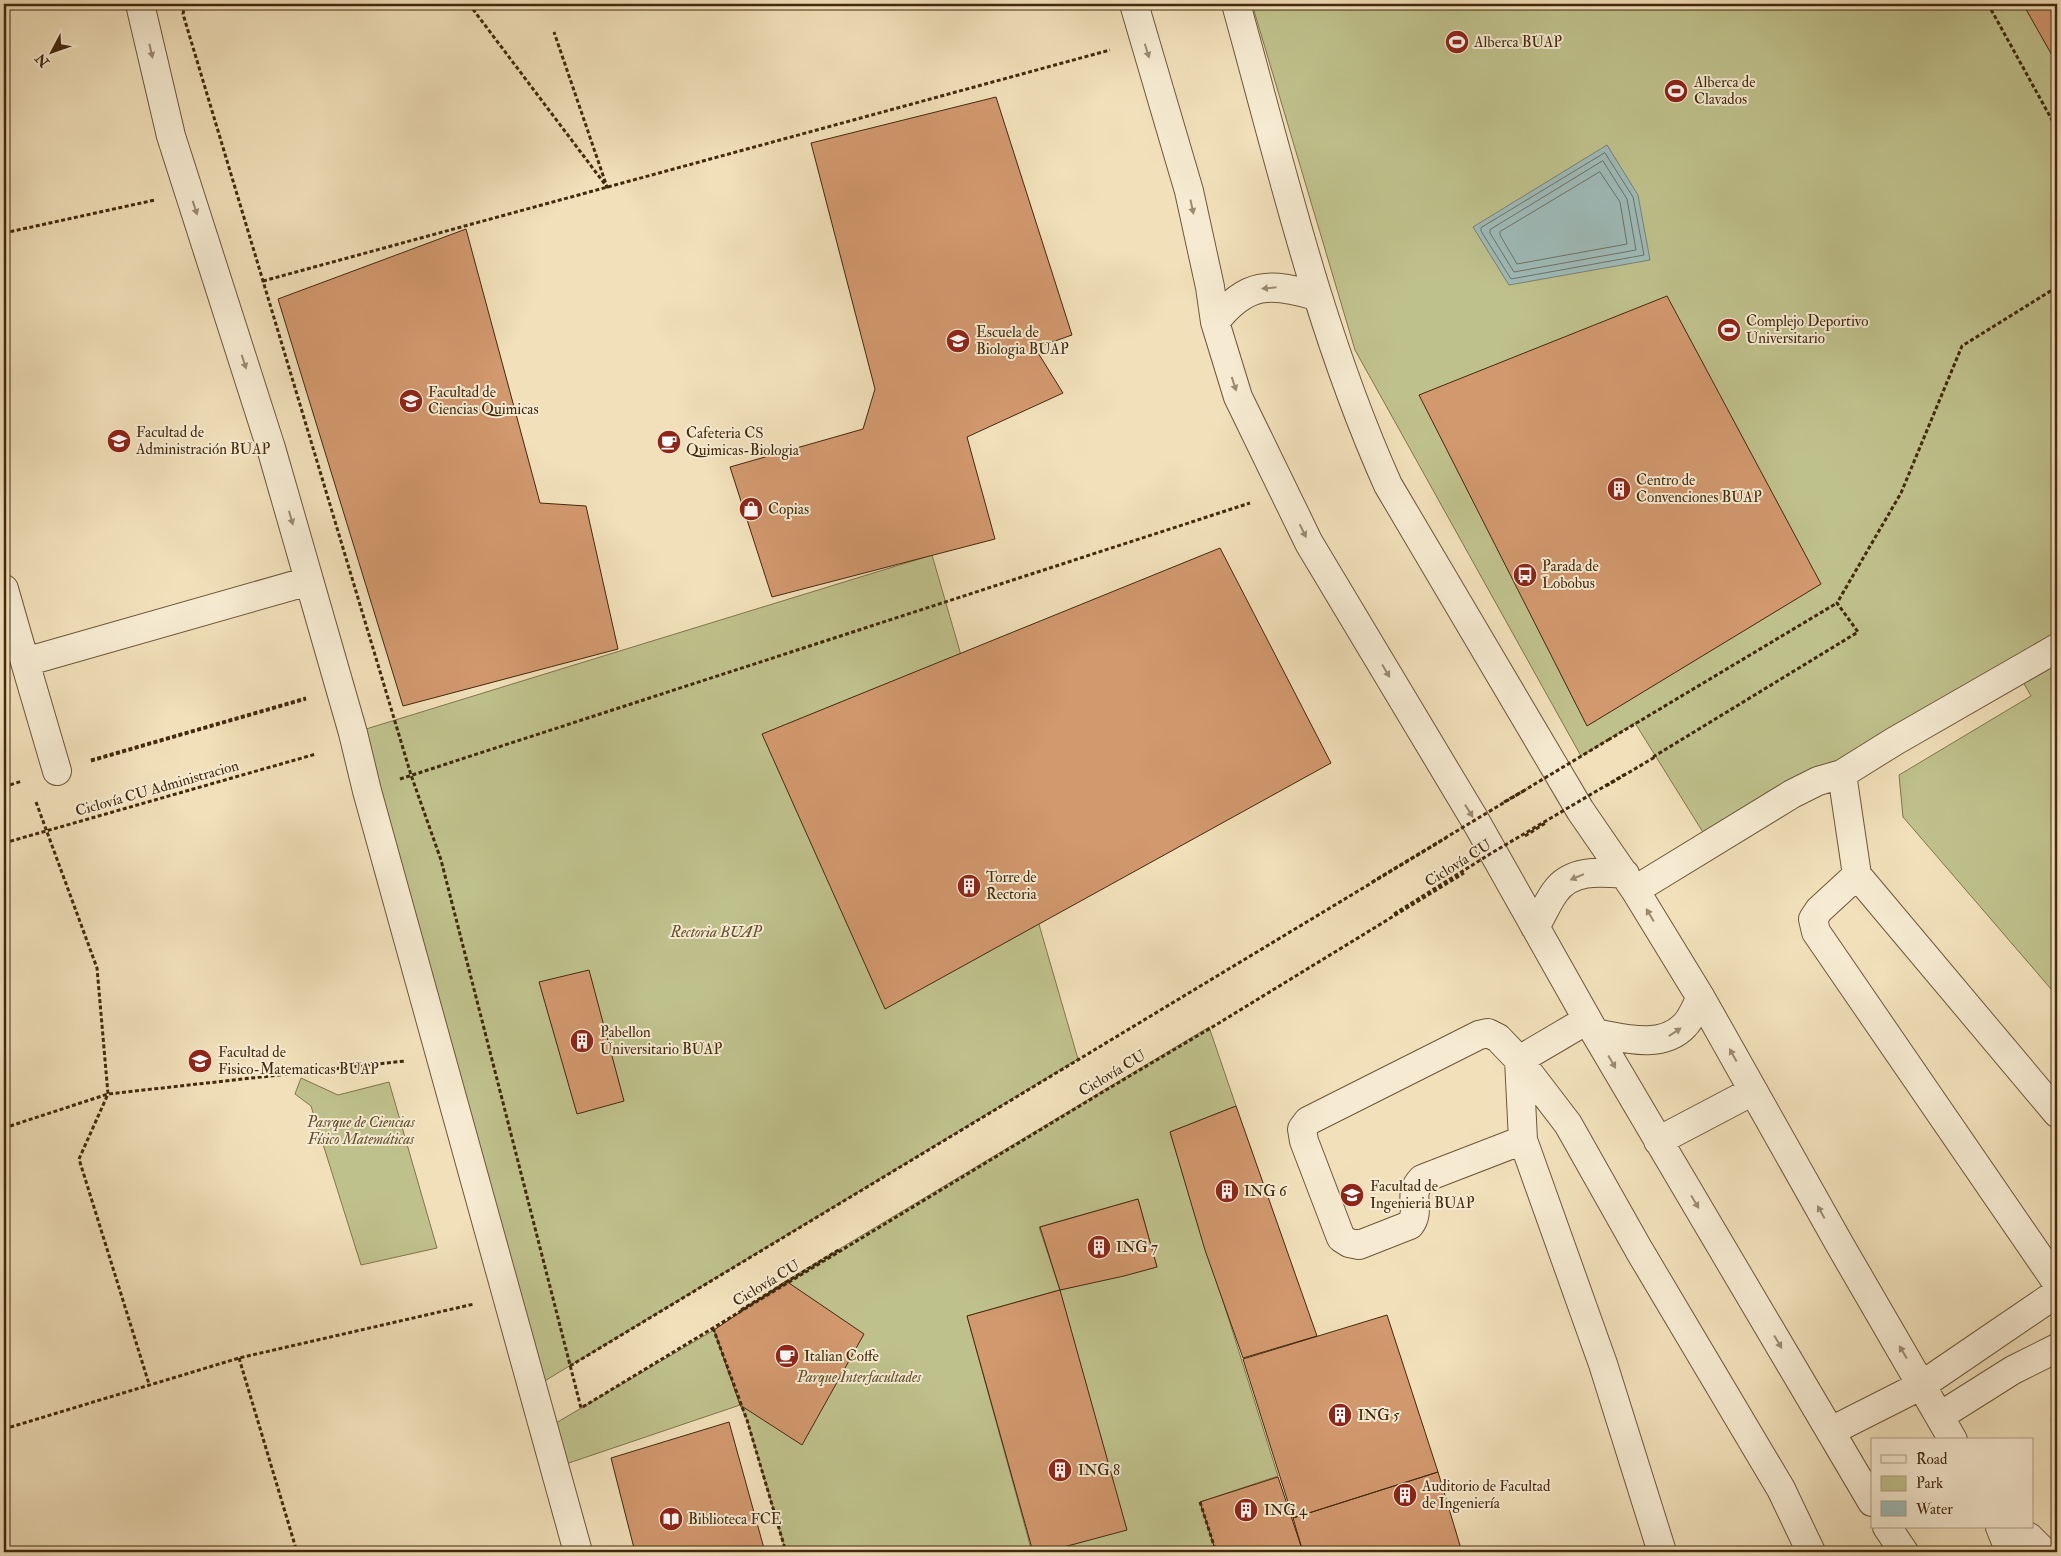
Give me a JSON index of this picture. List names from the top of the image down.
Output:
{
  "streets": {
    "path": ["Ciclovía CU Administracion", "Ciclovía CU"]
  },
  "parks": ["Rectoria BUAP", "Pasrque de Ciencias Físico Matemáticas", "Parque Interfacultades"],
  "places": {
    "sports": ["Alberca BUAP", "Alberca de Clavados", "Complejo Deportivo Universitario"],
    "school or university": [
      "Escuela de Biologia BUAP",
      "Facultad de Ciencias Quimicas",
      "Facultad de Administración BUAP",
      "Facultad de Fisico-Matematicas BUAP",
      "Facultad de Ingenieria BUAP"
    ],
    "cafe": ["Cafeteria CS Quimicas-Biologia", "Italian Coffe"],
    "building": [
      "Centro de Convenciones BUAP",
      "Torre de Rectoria",
      "Pabellon Universitario BUAP",
      "ING 6",
      "ING 7",
      "ING 5",
      "ING 8",
      "Auditorio de Facultad de Ingeniería",
      "ING 4"
    ],
    "shop": ["Copias"],
    "bus stop": ["Parada de Lobobus"],
    "library": ["Biblioteca FCE"]
  },
  "legend": ["Road", "Park", "Water"],
  "north": "bottom left"
}
